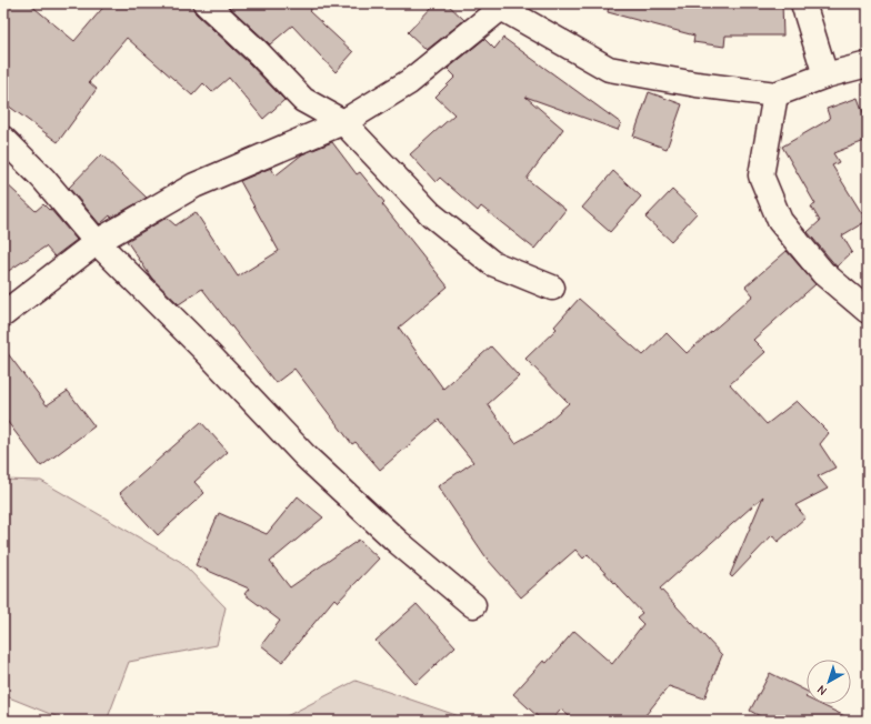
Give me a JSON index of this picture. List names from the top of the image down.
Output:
{
  "north": "bottom left"
}
